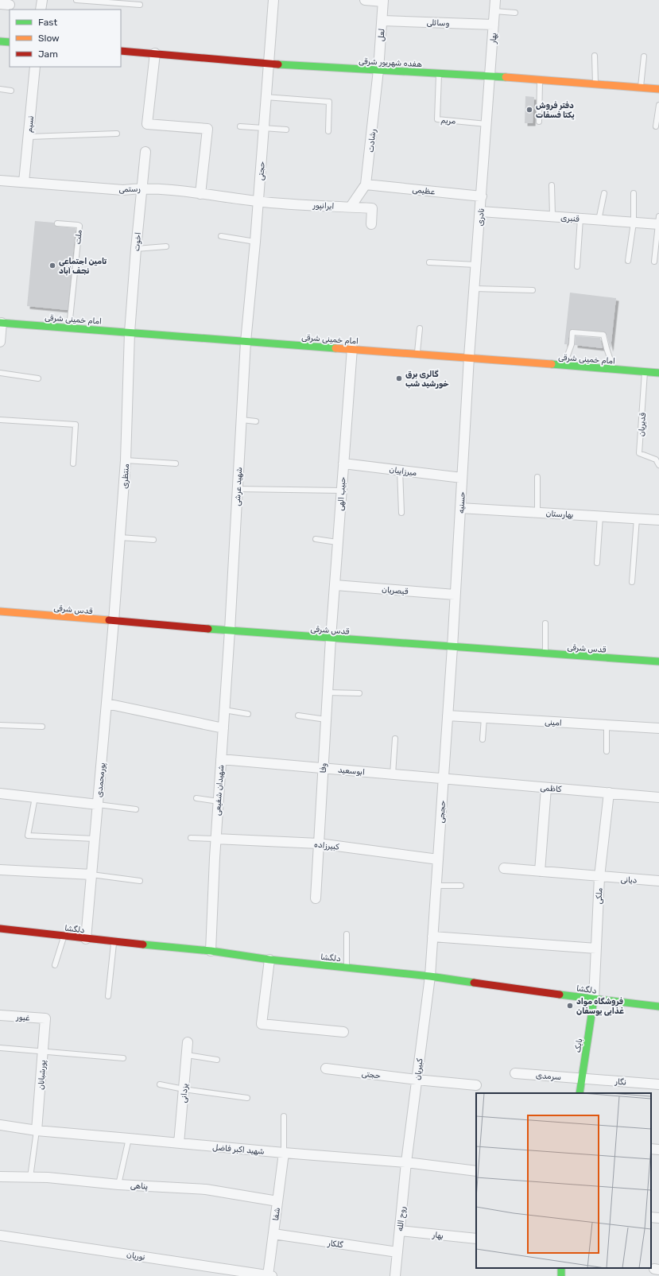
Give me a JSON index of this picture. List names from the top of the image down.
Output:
{
  "streets": {
    "street": [
      "وسائلی",
      "لعل",
      "بهار",
      "هفده شهریور شرقی",
      "نسیم",
      "رشادت",
      "حجتی",
      "رستمی",
      "عظیمی",
      "ایرانپور",
      "نادری",
      "قنبری",
      "اخوت",
      "امام خمینی شرقی",
      "میرزاییان",
      "منتظری",
      "شهید عرشی",
      "حبیب الهی",
      "حسنیه",
      "بهارستان",
      "قیصریان",
      "قدس شرقی",
      "امینی",
      "وفا",
      "ابوسعید",
      "پورمحمدی",
      "کاظمی",
      "شهیدان شفیعی",
      "حججی",
      "کبیرزاده",
      "دیانی",
      "ملکی",
      "دلگشا",
      "غیور",
      "بابک",
      "کبیریان",
      "پورشبانان",
      "سرمدی",
      "نگار",
      "یزدانی",
      "شهید اکبر فاضل",
      "پناهی",
      "شفا",
      "روح الله",
      "گلکار",
      "نوریان"
    ],
    "lane": ["مریم", "ملت", "قدیریان"]
  },
  "crossings": [
    ["وسائلی", "لعل"],
    ["وسائلی", "بهار"],
    ["لعل", "هفده شهریور شرقی"],
    ["لعل", "رشادت"],
    ["بهار", "هفده شهریور شرقی"],
    ["بهار", "نادری"],
    ["بهار", "روح الله"],
    ["هفده شهریور شرقی", "مریم"],
    ["هفده شهریور شرقی", "رشادت"],
    ["هفده شهریور شرقی", "حجتی"],
    ["هفده شهریور شرقی", "نادری"],
    ["مریم", "نادری"],
    ["نسیم", "رستمی"],
    ["رشادت", "عظیمی"],
    ["رشادت", "ایرانپور"],
    ["حجتی", "رستمی"],
    ["حجتی", "ایرانپور"],
    ["حجتی", "امام خمینی شرقی"],
    ["حجتی", "شهید عرشی"],
    ["حجتی", "کبیریان"],
    ["رستمی", "ایرانپور"],
    ["رستمی", "اخوت"],
    ["عظیمی", "نادری"],
    ["نادری", "قنبری"],
    ["نادری", "امام خمینی شرقی"],
    ["نادری", "حسنیه"],
    ["ملت", "امام خمینی شرقی"],
    ["اخوت", "امام خمینی شرقی"],
    ["اخوت", "منتظری"],
    ["امام خمینی شرقی", "قدیریان"],
    ["امام خمینی شرقی", "منتظری"],
    ["امام خمینی شرقی", "شهید عرشی"],
    ["امام خمینی شرقی", "حبیب الهی"],
    ["امام خمینی شرقی", "حسنیه"],
    ["میرزاییان", "حبیب الهی"],
    ["میرزاییان", "حسنیه"],
    ["منتظری", "قدس شرقی"],
    ["منتظری", "پورمحمدی"],
    ["شهید عرشی", "قدس شرقی"],
    ["شهید عرشی", "شهیدان شفیعی"],
    ["حبیب الهی", "قیصریان"],
    ["حبیب الهی", "قدس شرقی"],
    ["حبیب الهی", "وفا"],
    ["حسنیه", "بهارستان"],
    ["حسنیه", "قیصریان"],
    ["حسنیه", "قدس شرقی"],
    ["حسنیه", "حججی"],
    ["قدس شرقی", "وفا"],
    ["قدس شرقی", "پورمحمدی"],
    ["قدس شرقی", "شهیدان شفیعی"],
    ["قدس شرقی", "حججی"],
    ["امینی", "حججی"],
    ["وفا", "ابوسعید"],
    ["وفا", "کبیرزاده"],
    ["ابوسعید", "کاظمی"],
    ["ابوسعید", "شهیدان شفیعی"],
    ["ابوسعید", "حججی"],
    ["پورمحمدی", "دلگشا"],
    ["کاظمی", "حججی"],
    ["کاظمی", "ملکی"],
    ["شهیدان شفیعی", "کبیرزاده"],
    ["شهیدان شفیعی", "دلگشا"],
    ["حججی", "کبیرزاده"],
    ["حججی", "دلگشا"],
    ["حججی", "کبیریان"],
    ["دیانی", "ملکی"],
    ["ملکی", "دلگشا"],
    ["ملکی", "بابک"],
    ["دلگشا", "بابک"],
    ["دلگشا", "کبیریان"],
    ["غیور", "پورشبانان"],
    ["بابک", "سرمدی"],
    ["بابک", "نگار"],
    ["کبیریان", "شهید اکبر فاضل"],
    ["کبیریان", "روح الله"],
    ["پورشبانان", "شهید اکبر فاضل"],
    ["سرمدی", "نگار"],
    ["یزدانی", "شهید اکبر فاضل"],
    ["شهید اکبر فاضل", "شفا"],
    ["شهید اکبر فاضل", "روح الله"],
    ["پناهی", "شفا"],
    ["شفا", "گلکار"],
    ["شفا", "نوریان"],
    ["روح الله", "گلکار"]
  ],
  "places": [
    "دفتر فروش یکتا فسفات",
    "تامین اجتماعی نجف آباد",
    "گالری برق خورشید شب",
    "فروشگاه مواد غذایی یوسفان"
  ],
  "legend": ["Fast", "Slow", "Jam"]
}
